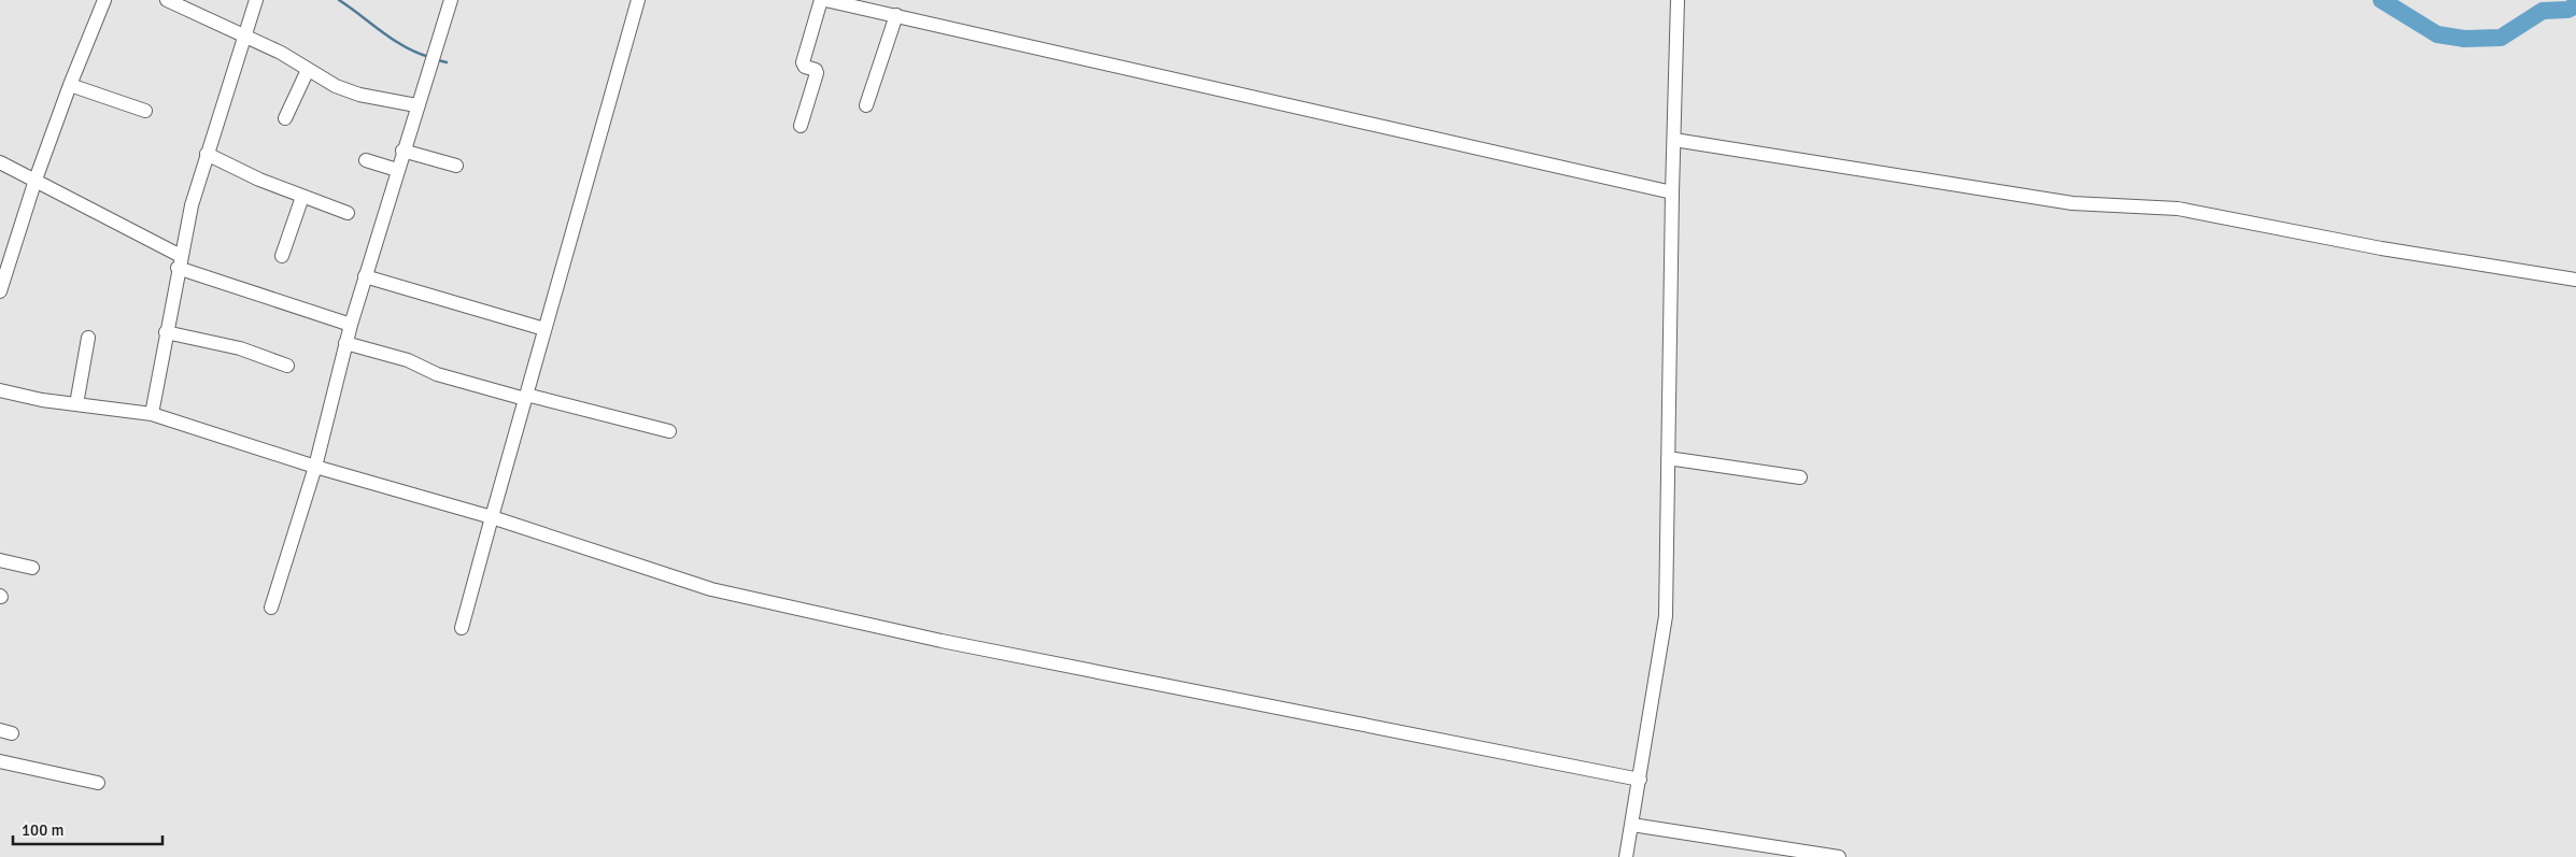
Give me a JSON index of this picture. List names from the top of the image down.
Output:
{
  "scale_bar": "100 m"
}
